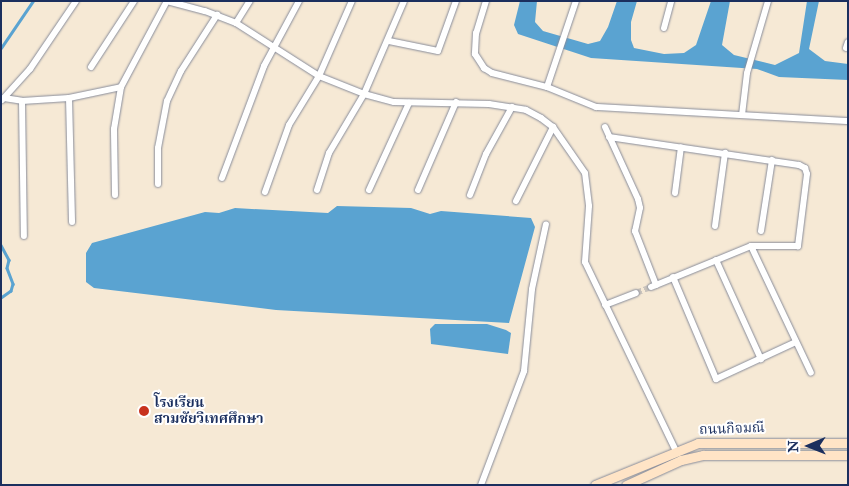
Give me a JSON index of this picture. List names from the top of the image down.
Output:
{
  "streets": {
    "main road": ["ถนนกิจมณี"]
  },
  "places": ["โรงเรียน สามชัยวิเทศศึกษา"],
  "north": "left"
}
